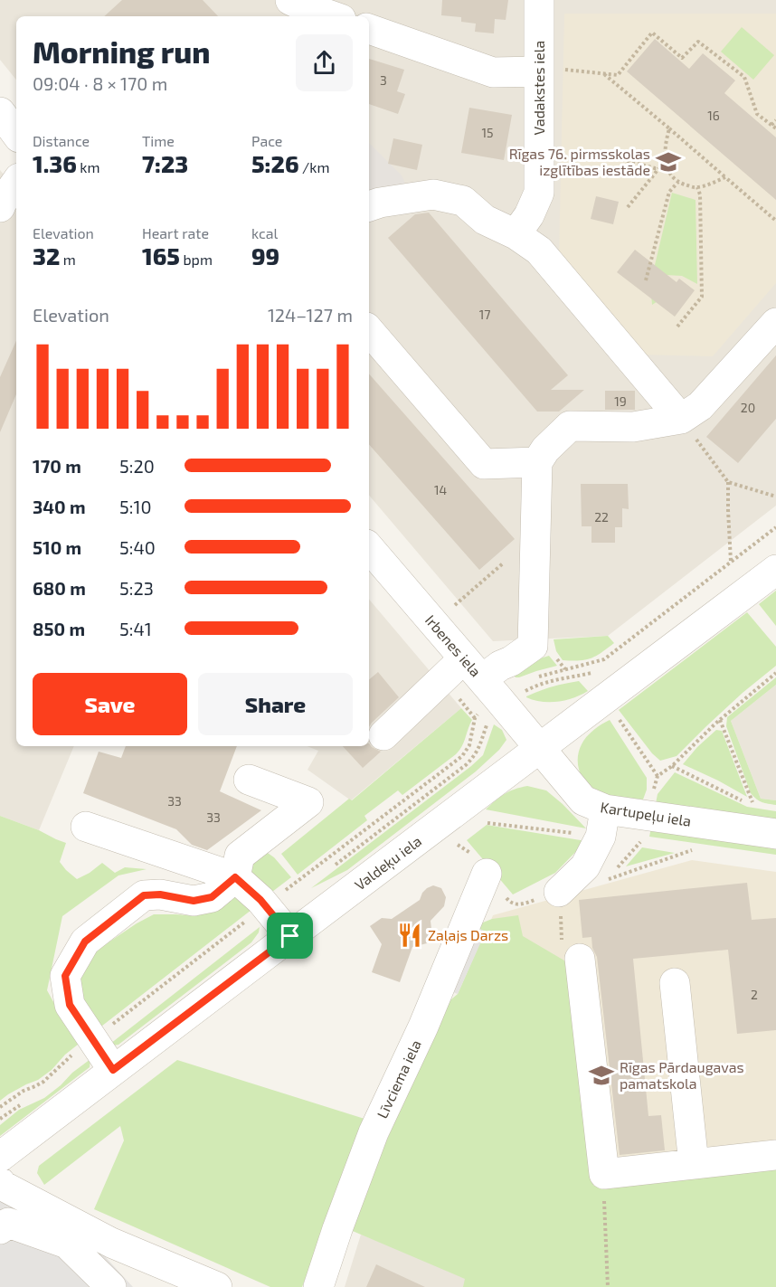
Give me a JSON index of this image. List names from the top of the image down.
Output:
{
  "streets": {
    "street": [
      "Vadakstes iela",
      "Irbenes iela",
      "Kartupeļu iela",
      "Valdeķu iela",
      "Līvciema iela"
    ]
  },
  "crossings": [
    ["Irbenes iela", "Kartupeļu iela"],
    ["Irbenes iela", "Valdeķu iela"],
    ["Kartupeļu iela", "Valdeķu iela"]
  ],
  "places": {
    "school or university": ["Rīgas 76. pirmsskolas izglītības iestāde", "Rīgas Pārdaugavas pamatskola"],
    "restaurant": ["Zaļajs Darzs"]
  },
  "house_numbers": [
    "3",
    "16",
    "15",
    "17",
    "19",
    "20",
    "14",
    "22",
    "33",
    "33",
    "2"
  ],
  "page": {
    "heading": ["Morning run", "09:04 · 8 × 170 m"],
    "stats": [
      ["Distance", "1.36 km"],
      ["Time", "7:23"],
      ["Pace", "5:26 /km"],
      ["Elevation", "32 m"],
      ["Heart rate", "165 bpm"],
      ["kcal", "99"]
    ],
    "chart": ["Elevation", "124–127 m"],
    "list": [
      {
        "name": "170 m",
        "note": "5:20"
      },
      {
        "name": "340 m",
        "note": "5:10"
      },
      {
        "name": "510 m",
        "note": "5:40"
      },
      {
        "name": "680 m",
        "note": "5:23"
      },
      {
        "name": "850 m",
        "note": "5:41"
      }
    ],
    "buttons": ["Save", "Share"]
  }
}
